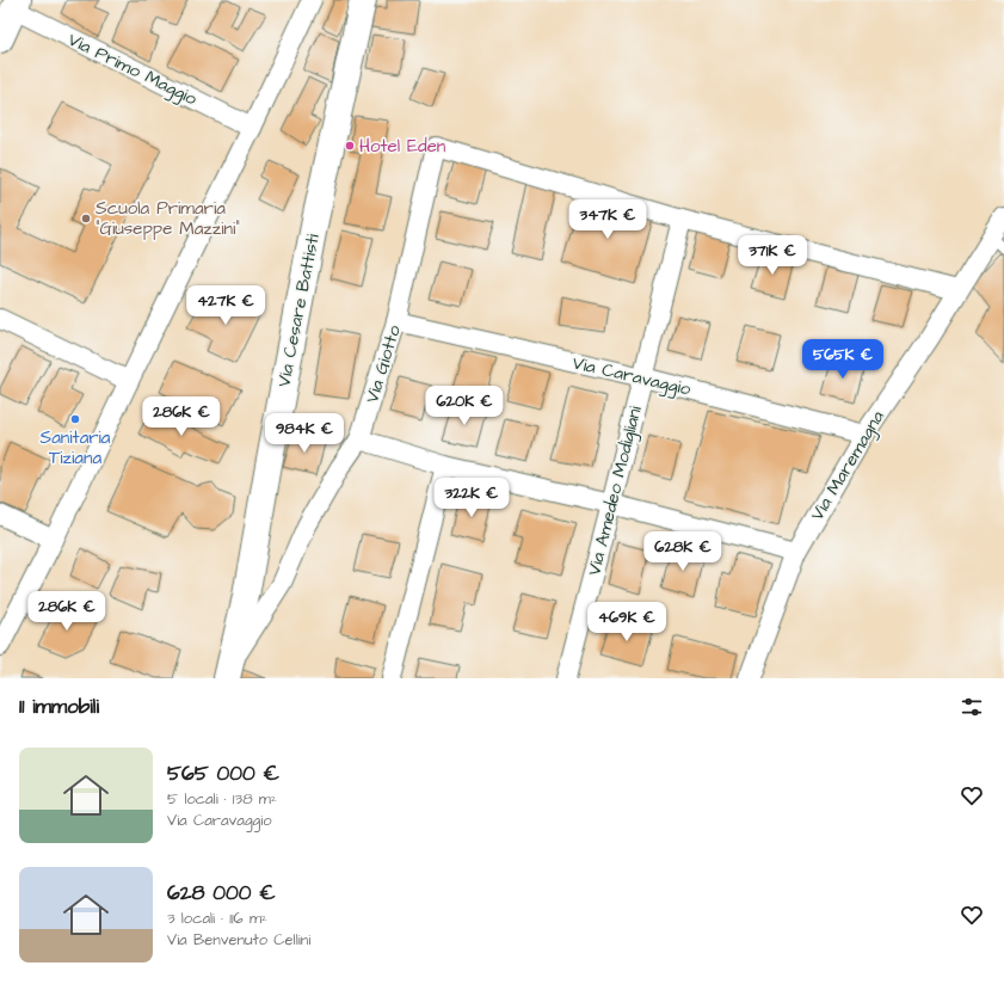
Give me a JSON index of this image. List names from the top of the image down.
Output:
{
  "streets": {
    "main road": ["Via Cesare Battisti"],
    "street": [
      "Via Primo Maggio",
      "Via Giotto",
      "Via Caravaggio",
      "Via Maremagna",
      "Via Amedeo Modigliani"
    ]
  },
  "crossings": [
    ["Via Cesare Battisti", "Via Giotto"],
    ["Via Giotto", "Via Caravaggio"],
    ["Via Giotto", "Via Amedeo Modigliani"],
    ["Via Caravaggio", "Via Maremagna"],
    ["Via Caravaggio", "Via Amedeo Modigliani"]
  ],
  "places": ["Hotel Eden", "Scuola Primaria “Giuseppe Mazzini”", "Sanitaria Tiziana"],
  "page": {
    "price": [
      "347K €",
      "371K €",
      "427K €",
      "565K €",
      "620K €",
      "286K €",
      "984K €",
      "322K €",
      "628K €",
      "286K €",
      "469K €"
    ],
    "heading": "11 immobili",
    "list": [
      {
        "name": "565 000 €",
        "note": "5 locali · 138 m² · Via Caravaggio"
      },
      {
        "name": "628 000 €",
        "note": "3 locali · 116 m² · Via Benvenuto Cellini"
      }
    ]
  }
}
